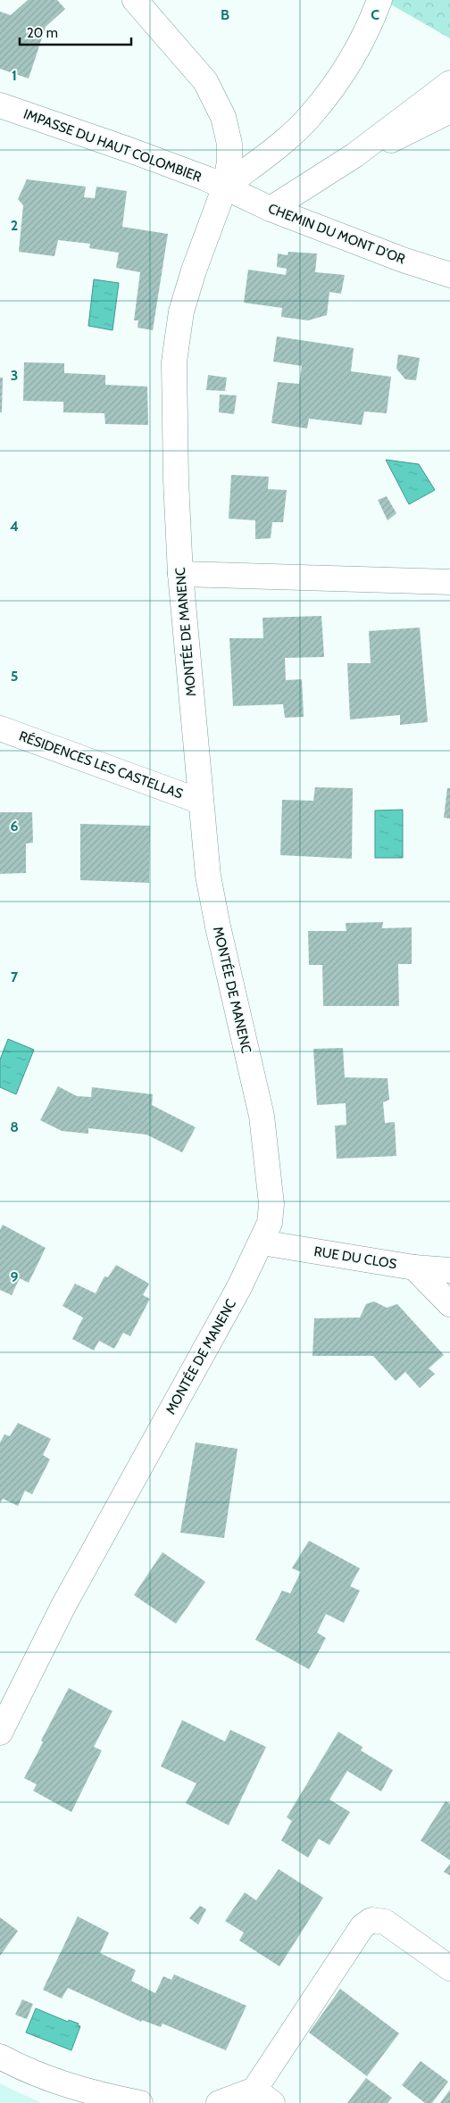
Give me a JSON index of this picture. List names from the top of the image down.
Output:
{
  "streets": {
    "street": [
      "IMPASSE DU HAUT COLOMBIER",
      "CHEMIN DU MONT D'OR",
      "MONTÉE DE MANENC",
      "RÉSIDENCES LES CASTELLAS",
      "RUE DU CLOS"
    ]
  },
  "crossings": [
    ["IMPASSE DU HAUT COLOMBIER", "CHEMIN DU MONT D'OR"],
    ["IMPASSE DU HAUT COLOMBIER", "MONTÉE DE MANENC"],
    ["CHEMIN DU MONT D'OR", "MONTÉE DE MANENC"],
    ["MONTÉE DE MANENC", "RÉSIDENCES LES CASTELLAS"],
    ["MONTÉE DE MANENC", "RUE DU CLOS"]
  ],
  "scale_bar": "20 m",
  "grid": {
    "columns": ["B", "C"],
    "rows": [
      "1",
      "2",
      "3",
      "4",
      "5",
      "6",
      "7",
      "8",
      "9"
    ]
  }
}
